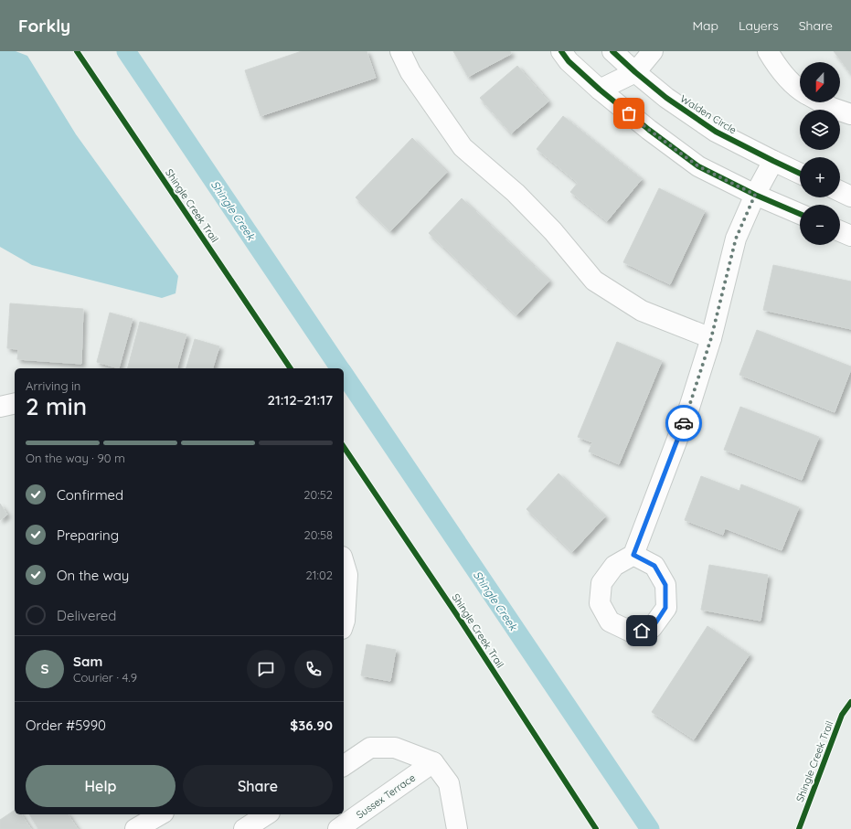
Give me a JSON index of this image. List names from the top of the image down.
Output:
{
  "streets": {
    "street": ["Walden Circle", "Sussex Terrace"],
    "cycle path": ["Shingle Creek Trail"]
  },
  "water": ["Shingle Creek"],
  "north": "bottom",
  "page": {
    "header": "Forkly",
    "nav": ["Map", "Layers", "Share"],
    "map_buttons": ["+", "−"],
    "heading": ["2 min", "Arriving in", "21:12–21:17"],
    "panel": [
      "Sam",
      "Courier · 4.9",
      "Order #5990",
      "$36.90"
    ],
    "bar": "On the way · 90 m",
    "list": [
      ["Confirmed", "20:52"],
      ["Preparing", "20:58"],
      ["On the way", "21:02"],
      "Delivered"
    ],
    "round": "S",
    "buttons": ["Help", "Share"]
  }
}
